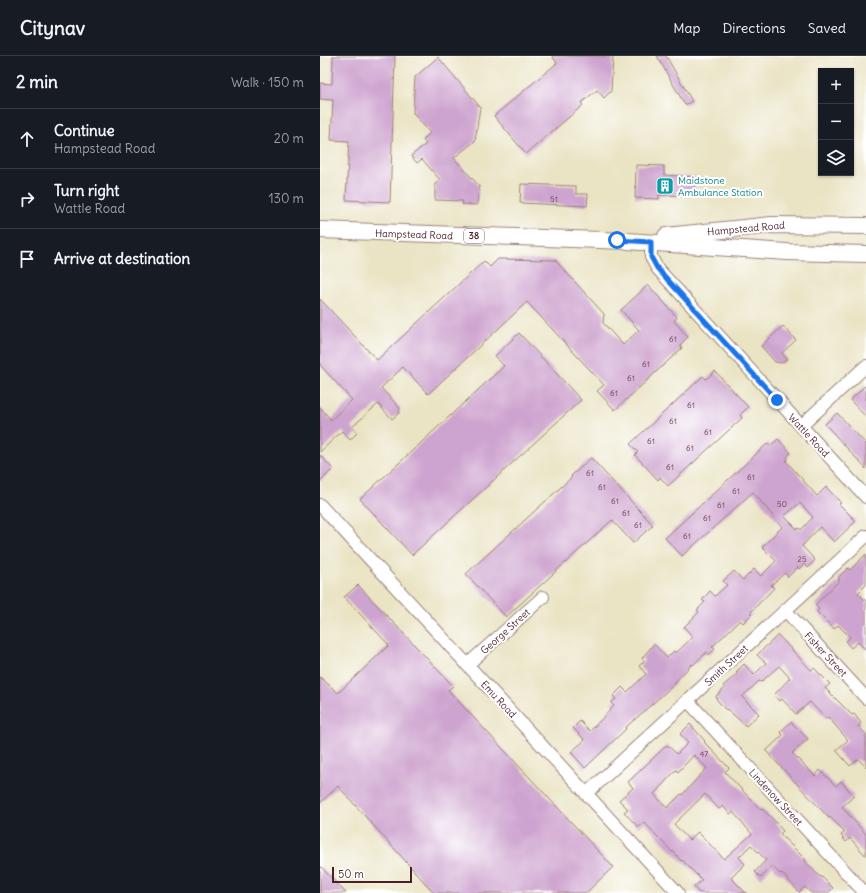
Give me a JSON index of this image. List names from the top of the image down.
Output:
{
  "streets": {
    "main road": ["Hampstead Road", "38"],
    "street": [
      "Wattle Road",
      "George Street",
      "Fisher Street",
      "Smith Street",
      "Emu Road",
      "Lindenow Street"
    ]
  },
  "crossings": [
    ["Hampstead Road", "Wattle Road"],
    ["George Street", "Emu Road"],
    ["Fisher Street", "Smith Street"],
    ["Smith Street", "Emu Road"],
    ["Smith Street", "Lindenow Street"]
  ],
  "places": {
    "building": ["Maidstone Ambulance Station"]
  },
  "house_numbers": [
    "51",
    "61",
    "61",
    "61",
    "61",
    "61",
    "61",
    "61",
    "61",
    "61",
    "61",
    "61",
    "61",
    "61",
    "61",
    "61",
    "50",
    "61",
    "61",
    "61",
    "61",
    "61",
    "25",
    "47"
  ],
  "scale_bar": "50 m",
  "page": {
    "header": "Citynav",
    "nav": ["Map", "Directions", "Saved"],
    "heading": ["2 min", "Walk · 150 m"],
    "map_buttons": ["+", "−"],
    "list": [
      ["Continue", "Hampstead Road", "20 m"],
      ["Turn right", "Wattle Road", "130 m"],
      "Arrive at destination"
    ],
    "scale": "50 m"
  }
}
